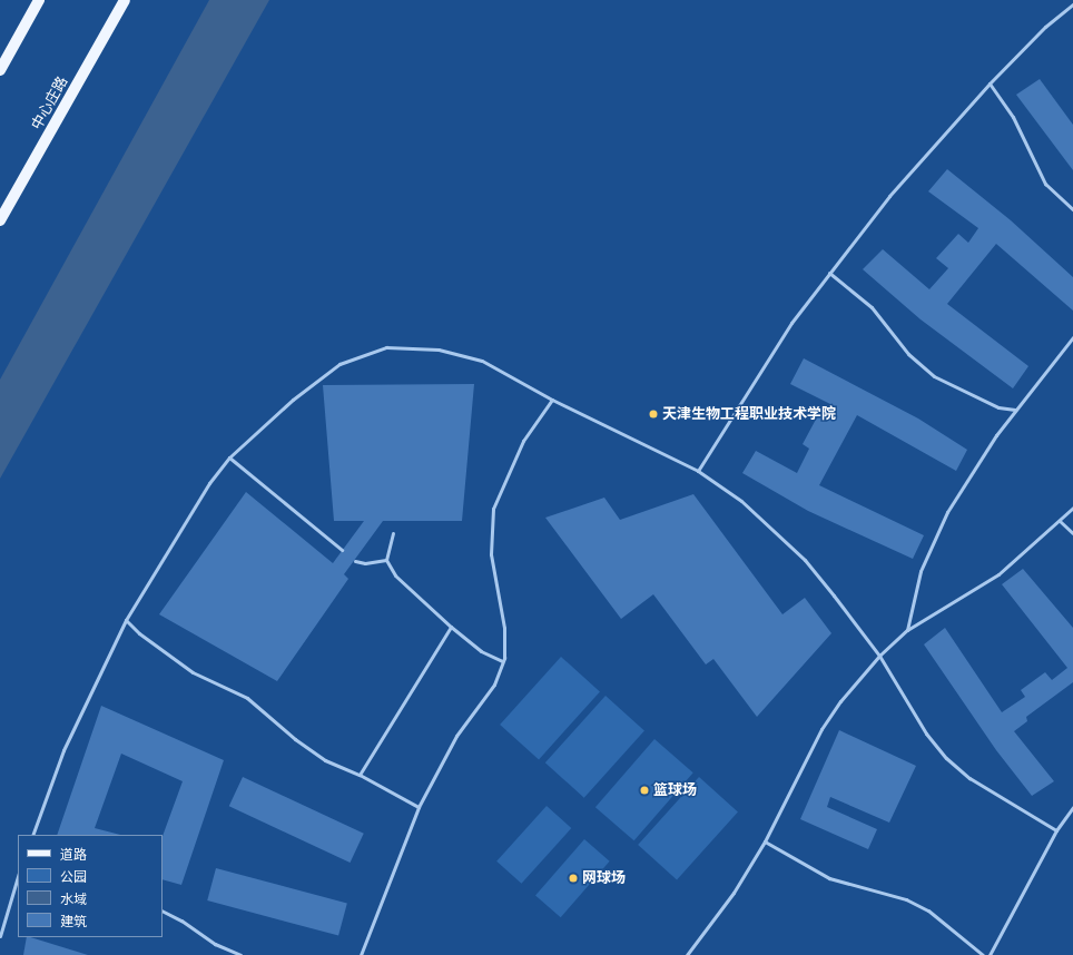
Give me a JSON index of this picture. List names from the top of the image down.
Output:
{
  "streets": {
    "main road": ["中心庄路"]
  },
  "places": ["天津生物工程职业技术学院", "篮球场", "网球场"],
  "legend": [
    "道路",
    "公园",
    "水域",
    "建筑"
  ]
}
